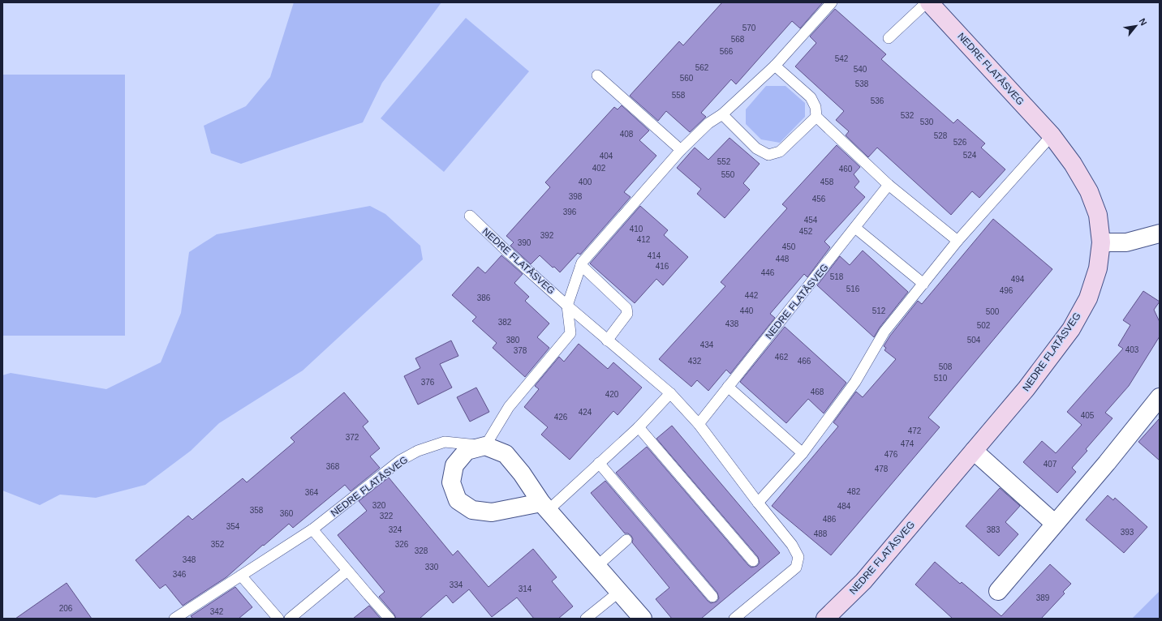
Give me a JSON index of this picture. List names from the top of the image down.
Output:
{
  "streets": {
    "street": ["NEDRE FLATÅSVEG"]
  },
  "house_numbers": [
    "570",
    "568",
    "566",
    "542",
    "562",
    "540",
    "560",
    "538",
    "558",
    "536",
    "532",
    "530",
    "408",
    "528",
    "526",
    "524",
    "404",
    "552",
    "402",
    "460",
    "550",
    "400",
    "458",
    "398",
    "456",
    "396",
    "454",
    "410",
    "452",
    "392",
    "412",
    "390",
    "450",
    "414",
    "448",
    "416",
    "446",
    "518",
    "494",
    "516",
    "496",
    "442",
    "386",
    "440",
    "512",
    "500",
    "382",
    "438",
    "502",
    "380",
    "504",
    "434",
    "403",
    "378",
    "462",
    "432",
    "466",
    "508",
    "510",
    "376",
    "468",
    "420",
    "424",
    "405",
    "426",
    "472",
    "372",
    "474",
    "476",
    "407",
    "368",
    "478",
    "482",
    "364",
    "320",
    "484",
    "358",
    "360",
    "322",
    "486",
    "354",
    "324",
    "383",
    "393",
    "488",
    "352",
    "326",
    "328",
    "348",
    "330",
    "346",
    "334",
    "314",
    "389",
    "206",
    "342"
  ],
  "north": "top right"
}
